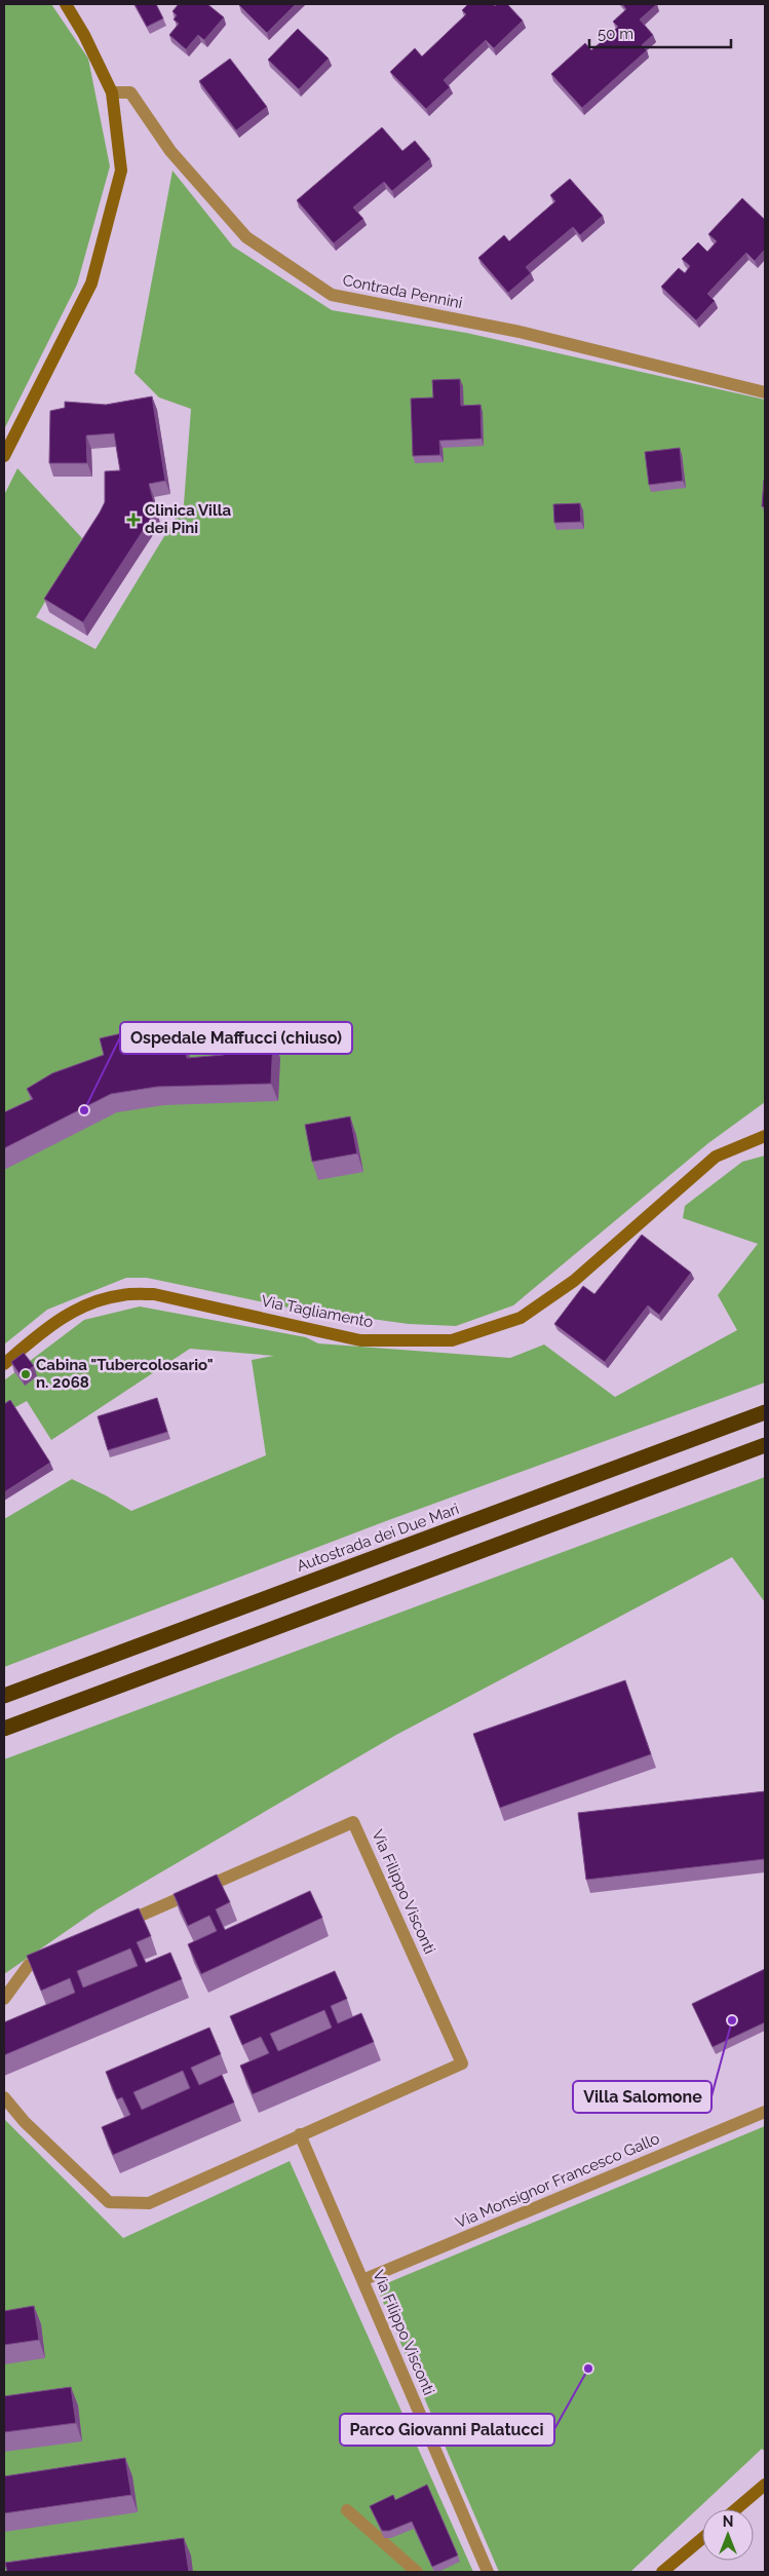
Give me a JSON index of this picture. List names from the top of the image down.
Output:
{
  "streets": {
    "highway": ["Autostrada dei Due Mari"],
    "main road": ["Via Tagliamento"],
    "street": ["Contrada Pennini", "Via Filippo Visconti", "Via Monsignor Francesco Gallo"]
  },
  "crossings": [
    ["Via Filippo Visconti", "Via Monsignor Francesco Gallo"]
  ],
  "places": {
    "health": ["Clinica Villa dei Pini"],
    "other": [
      "Ospedale Maffucci (chiuso)",
      "Cabina \"Tubercolosario\" n. 2068",
      "Villa Salomone",
      "Parco Giovanni Palatucci"
    ]
  },
  "scale_bar": "50 m",
  "north": "top"
}
